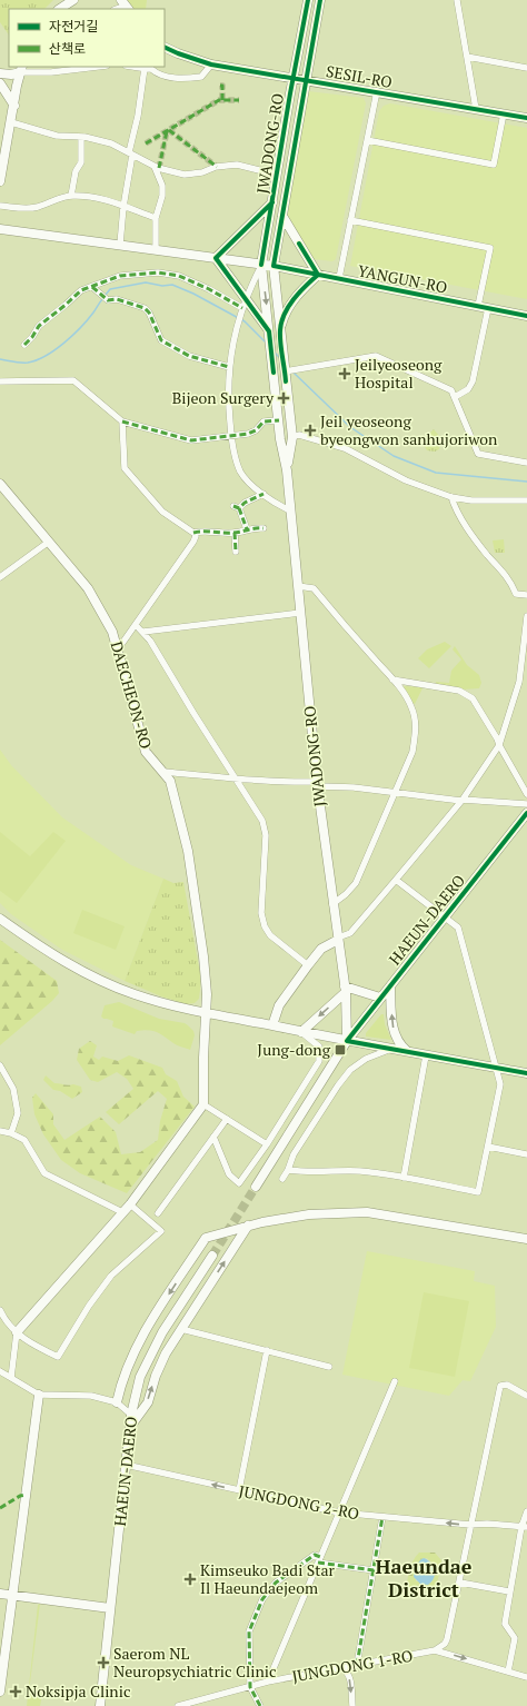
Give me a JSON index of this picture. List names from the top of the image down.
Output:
{
  "streets": {
    "main road": [
      "SESIL-RO",
      "JWADONG-RO",
      "YANGUN-RO",
      "DAECHEON-RO",
      "HAEUN-DAERO"
    ],
    "street": ["JUNGDONG 2-RO", "JUNGDONG 1-RO"]
  },
  "crossings": [
    ["SESIL-RO", "JWADONG-RO"],
    ["JWADONG-RO", "YANGUN-RO"],
    ["JWADONG-RO", "HAEUN-DAERO"],
    ["HAEUN-DAERO", "JUNGDONG 2-RO"]
  ],
  "one_way": ["JUNGDONG 2-RO"],
  "districts": ["Haeundae District"],
  "places": {
    "health": [
      "Jeilyeoseong Hospital",
      "Bijeon Surgery",
      "Jeil yeoseong byeongwon sanhujoriwon",
      "Kimseuko Badi Star Il Haeundaejeom",
      "Saerom NL Neuropsychiatric Clinic",
      "Noksipja Clinic"
    ],
    "transit": ["Jung-dong"]
  },
  "legend": ["자전거길", "산책로"]
}
